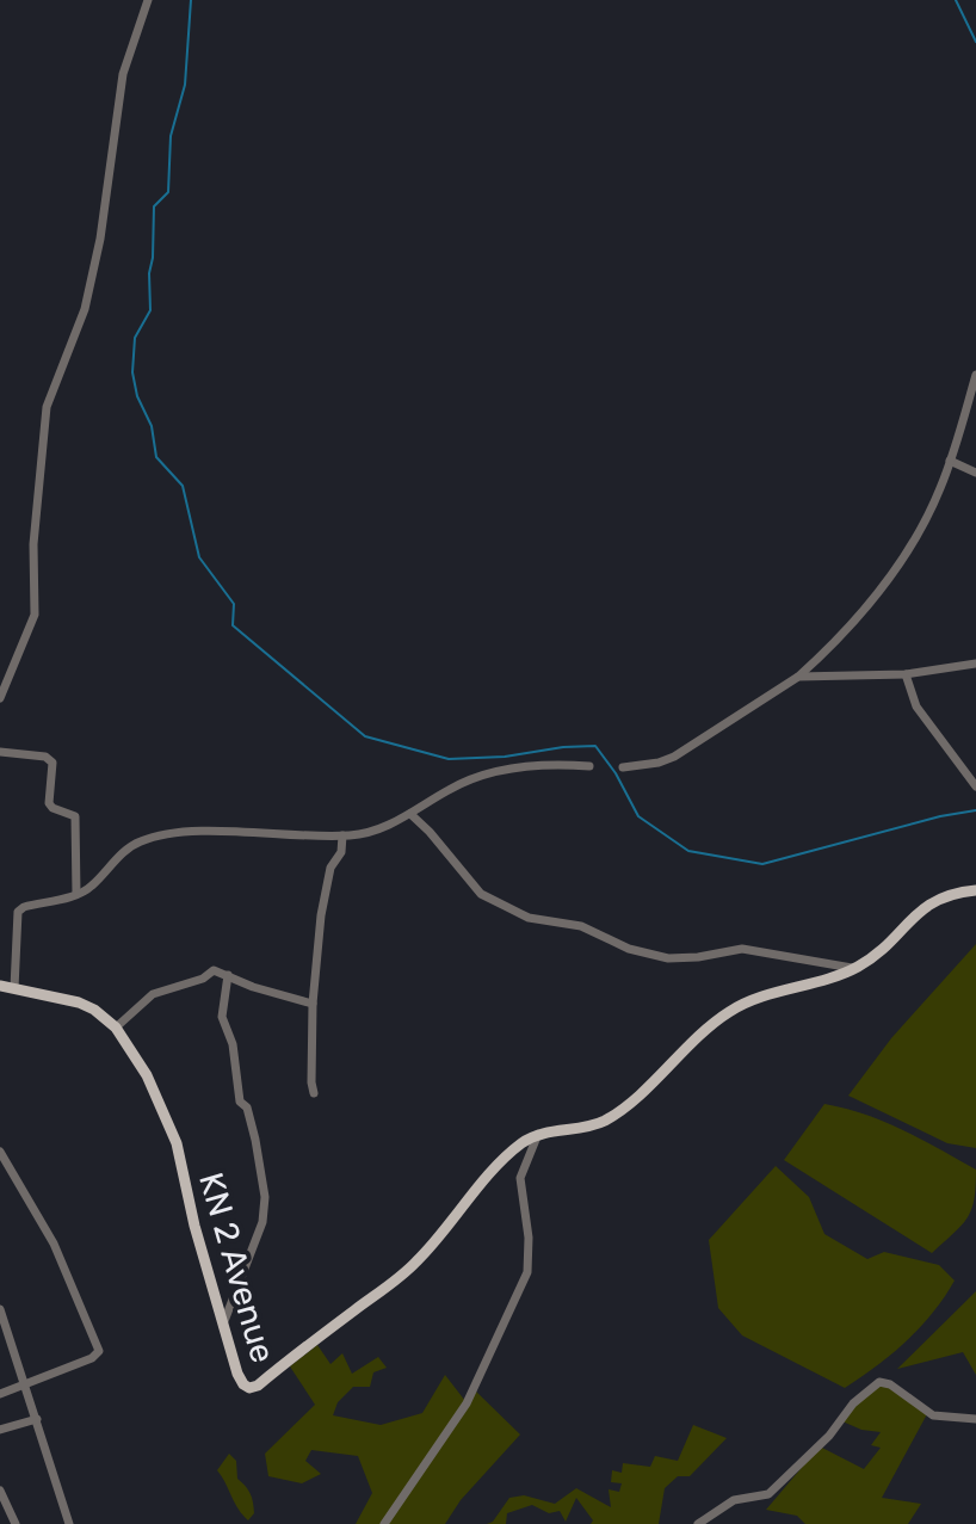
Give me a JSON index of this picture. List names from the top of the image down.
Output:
{
  "streets": {
    "main road": ["KN 2 Avenue"]
  }
}
